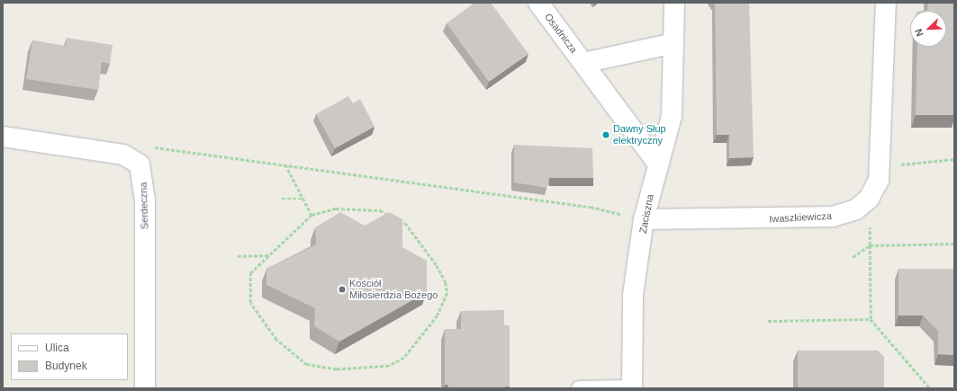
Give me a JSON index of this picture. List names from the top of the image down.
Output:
{
  "streets": {
    "street": [
      "Osadnicza",
      "Serdeczna",
      "Zaciszna",
      "Iwaszkiewicza"
    ]
  },
  "crossings": [
    ["Zaciszna", "Iwaszkiewicza"]
  ],
  "places": ["Dawny Słup elektryczny", "Kościół Miłosierdzia Bożego"],
  "legend": ["Ulica", "Budynek"],
  "north": "bottom left"
}
